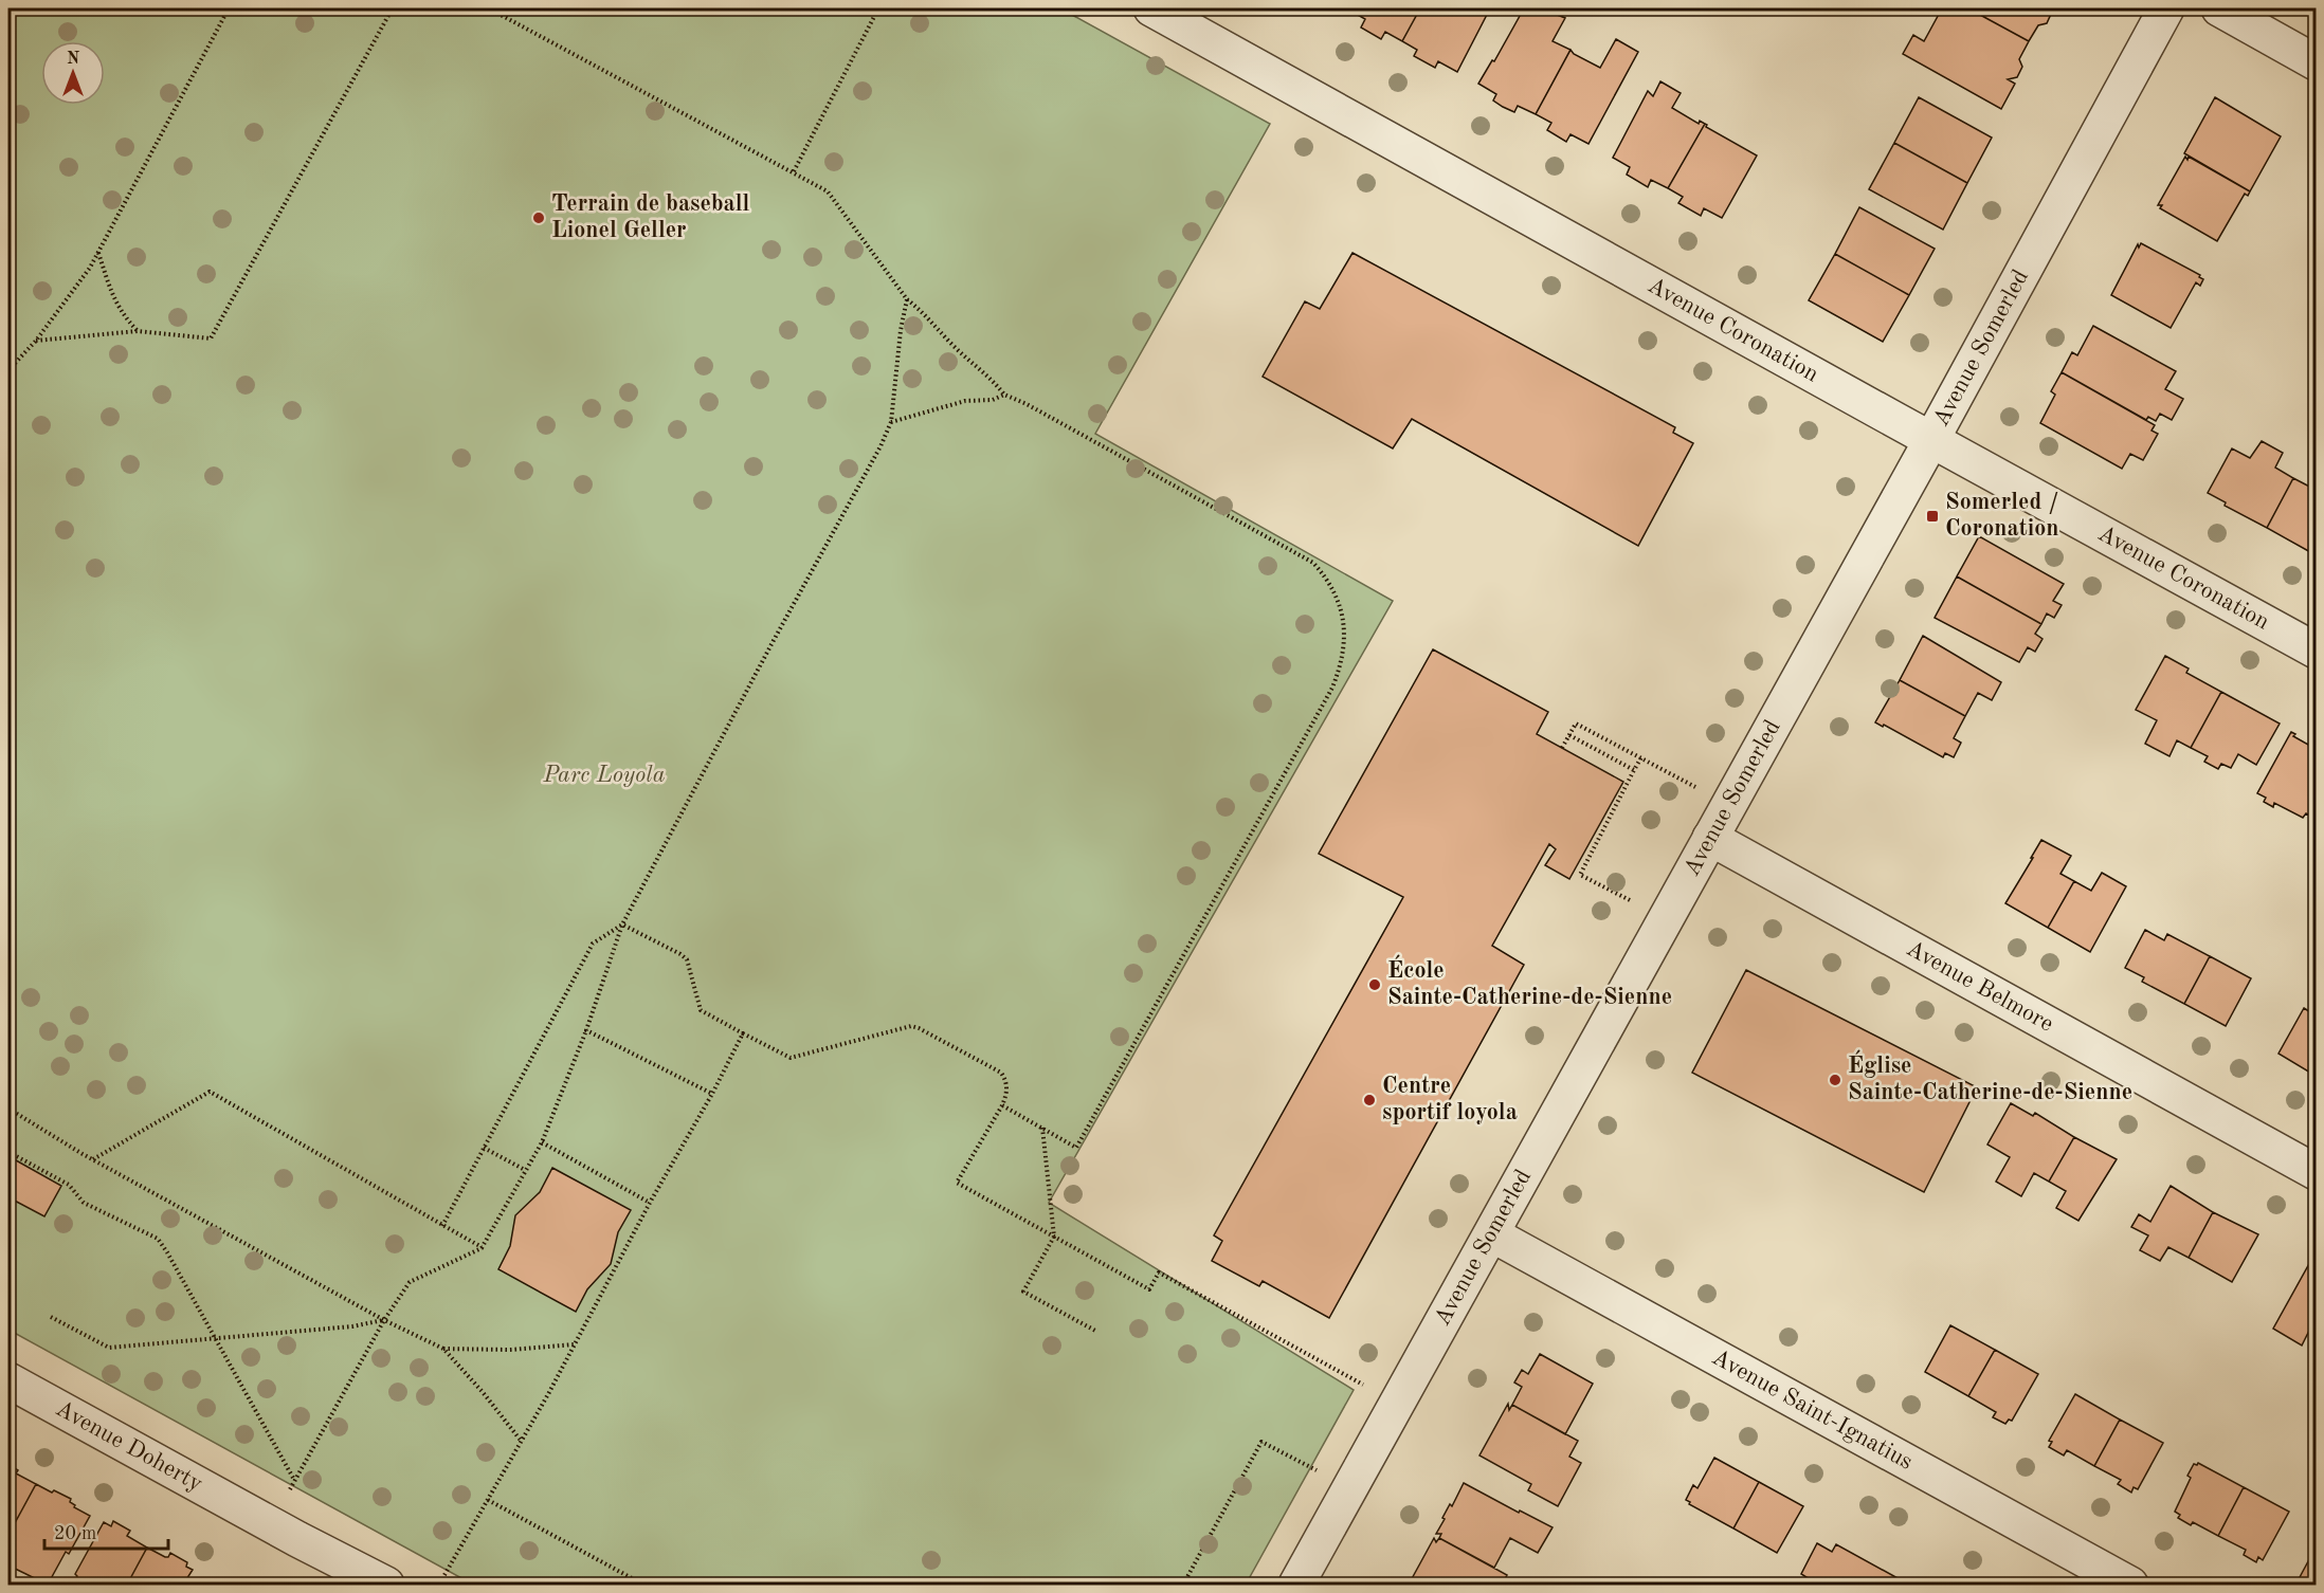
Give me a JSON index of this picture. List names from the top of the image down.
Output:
{
  "streets": {
    "street": [
      "Avenue Coronation",
      "Avenue Somerled",
      "Avenue Belmore",
      "Avenue Saint-Ignatius",
      "Avenue Doherty"
    ]
  },
  "crossings": [
    ["Avenue Coronation", "Avenue Somerled"],
    ["Avenue Somerled", "Avenue Belmore"],
    ["Avenue Somerled", "Avenue Saint-Ignatius"]
  ],
  "parks": ["Parc Loyola"],
  "places": {
    "other": [
      "Terrain de baseball Lionel Geller",
      "École Sainte-Catherine-de-Sienne",
      "Église Sainte-Catherine-de-Sienne",
      "Centre sportif loyola"
    ],
    "transit": ["Somerled / Coronation"]
  },
  "scale_bar": "20 m",
  "north": "top"
}
